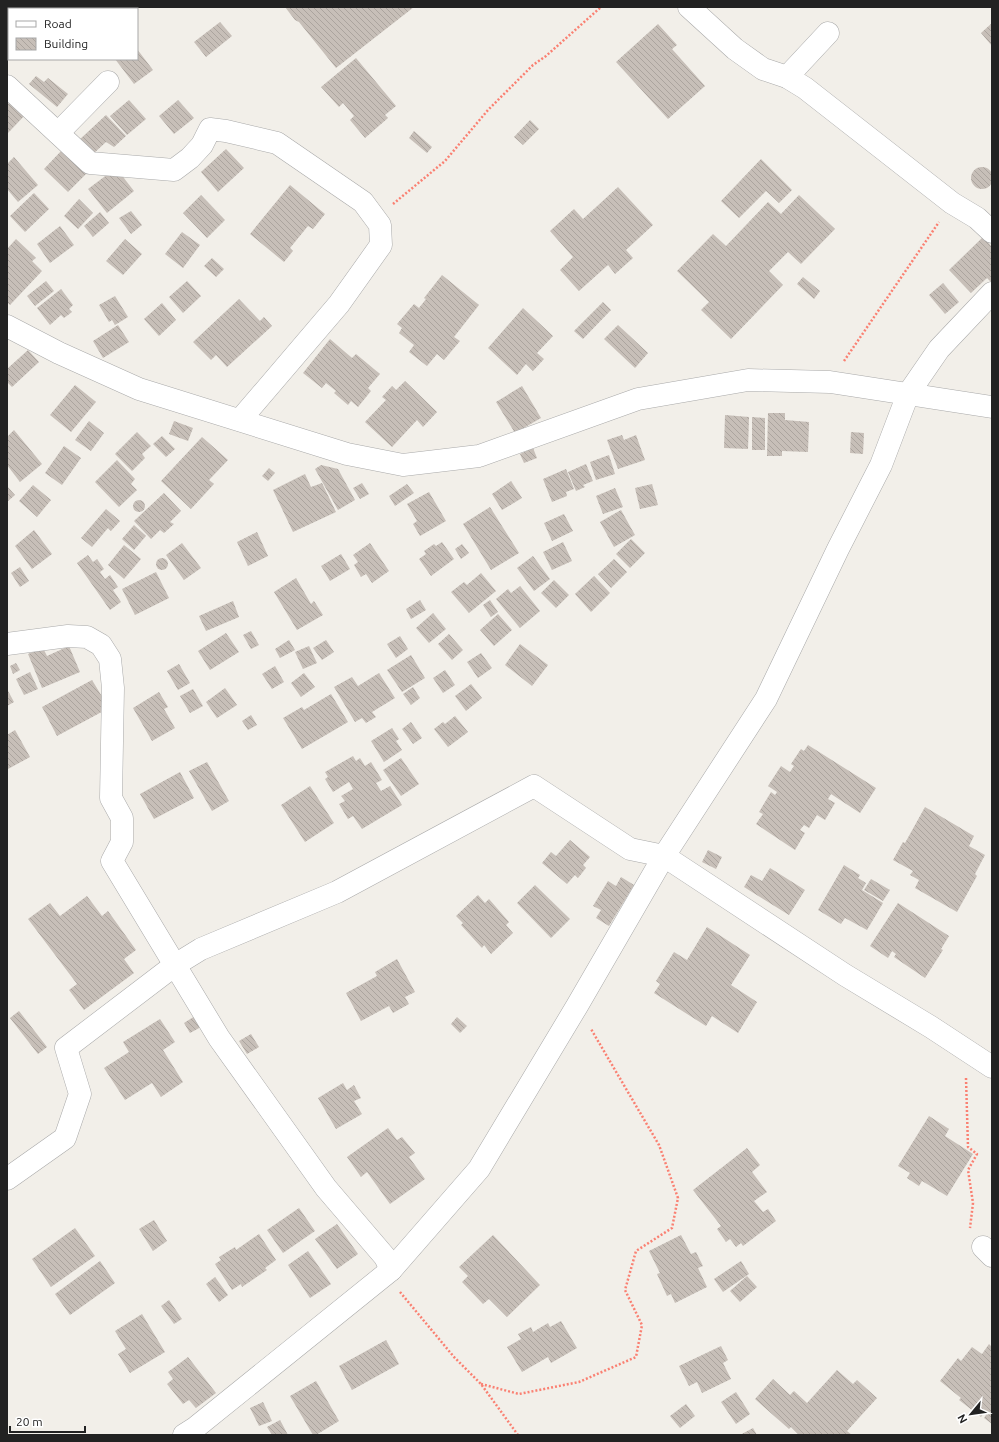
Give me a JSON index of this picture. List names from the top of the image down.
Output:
{
  "legend": ["Road", "Building"],
  "scale_bar": "20 m",
  "north": "bottom left"
}
